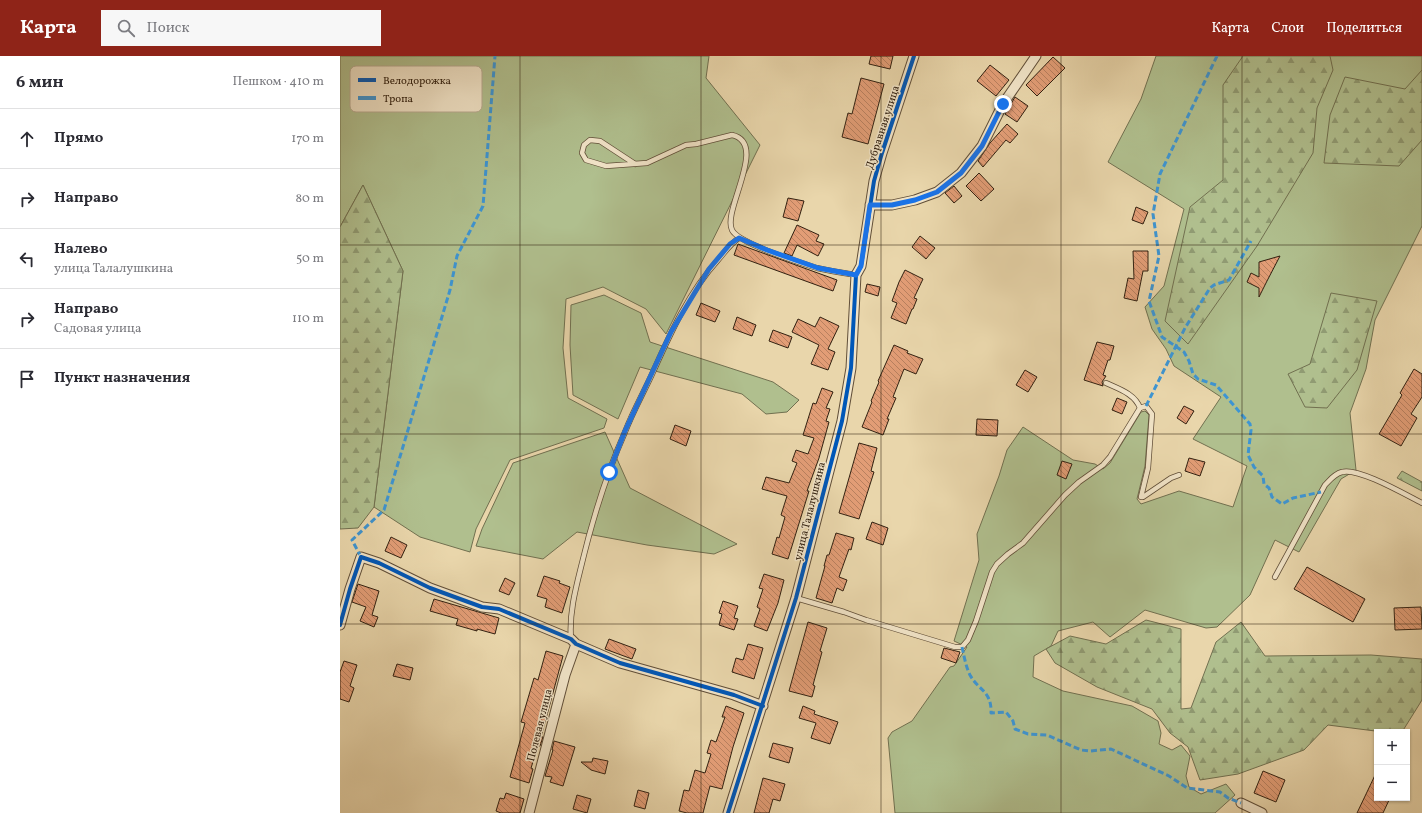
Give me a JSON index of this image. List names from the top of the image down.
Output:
{
  "streets": {
    "street": ["Дубравная улица", "улица Талалушкина", "Полевая улица"]
  },
  "crossings": [
    ["Дубравная улица", "улица Талалушкина"]
  ],
  "legend": ["Велодорожка", "Тропа"],
  "page": {
    "header": "Карта",
    "search": "Поиск",
    "nav": ["Карта", "Слои", "Поделиться"],
    "heading": ["6 мин", "Пешком · 410 m"],
    "list": [
      ["Прямо", "170 m"],
      ["Направо", "80 m"],
      ["Налево", "улица Талалушкина", "50 m"],
      ["Направо", "Садовая улица", "110 m"],
      "Пункт назначения"
    ],
    "map_buttons": ["+", "−"]
  }
}
